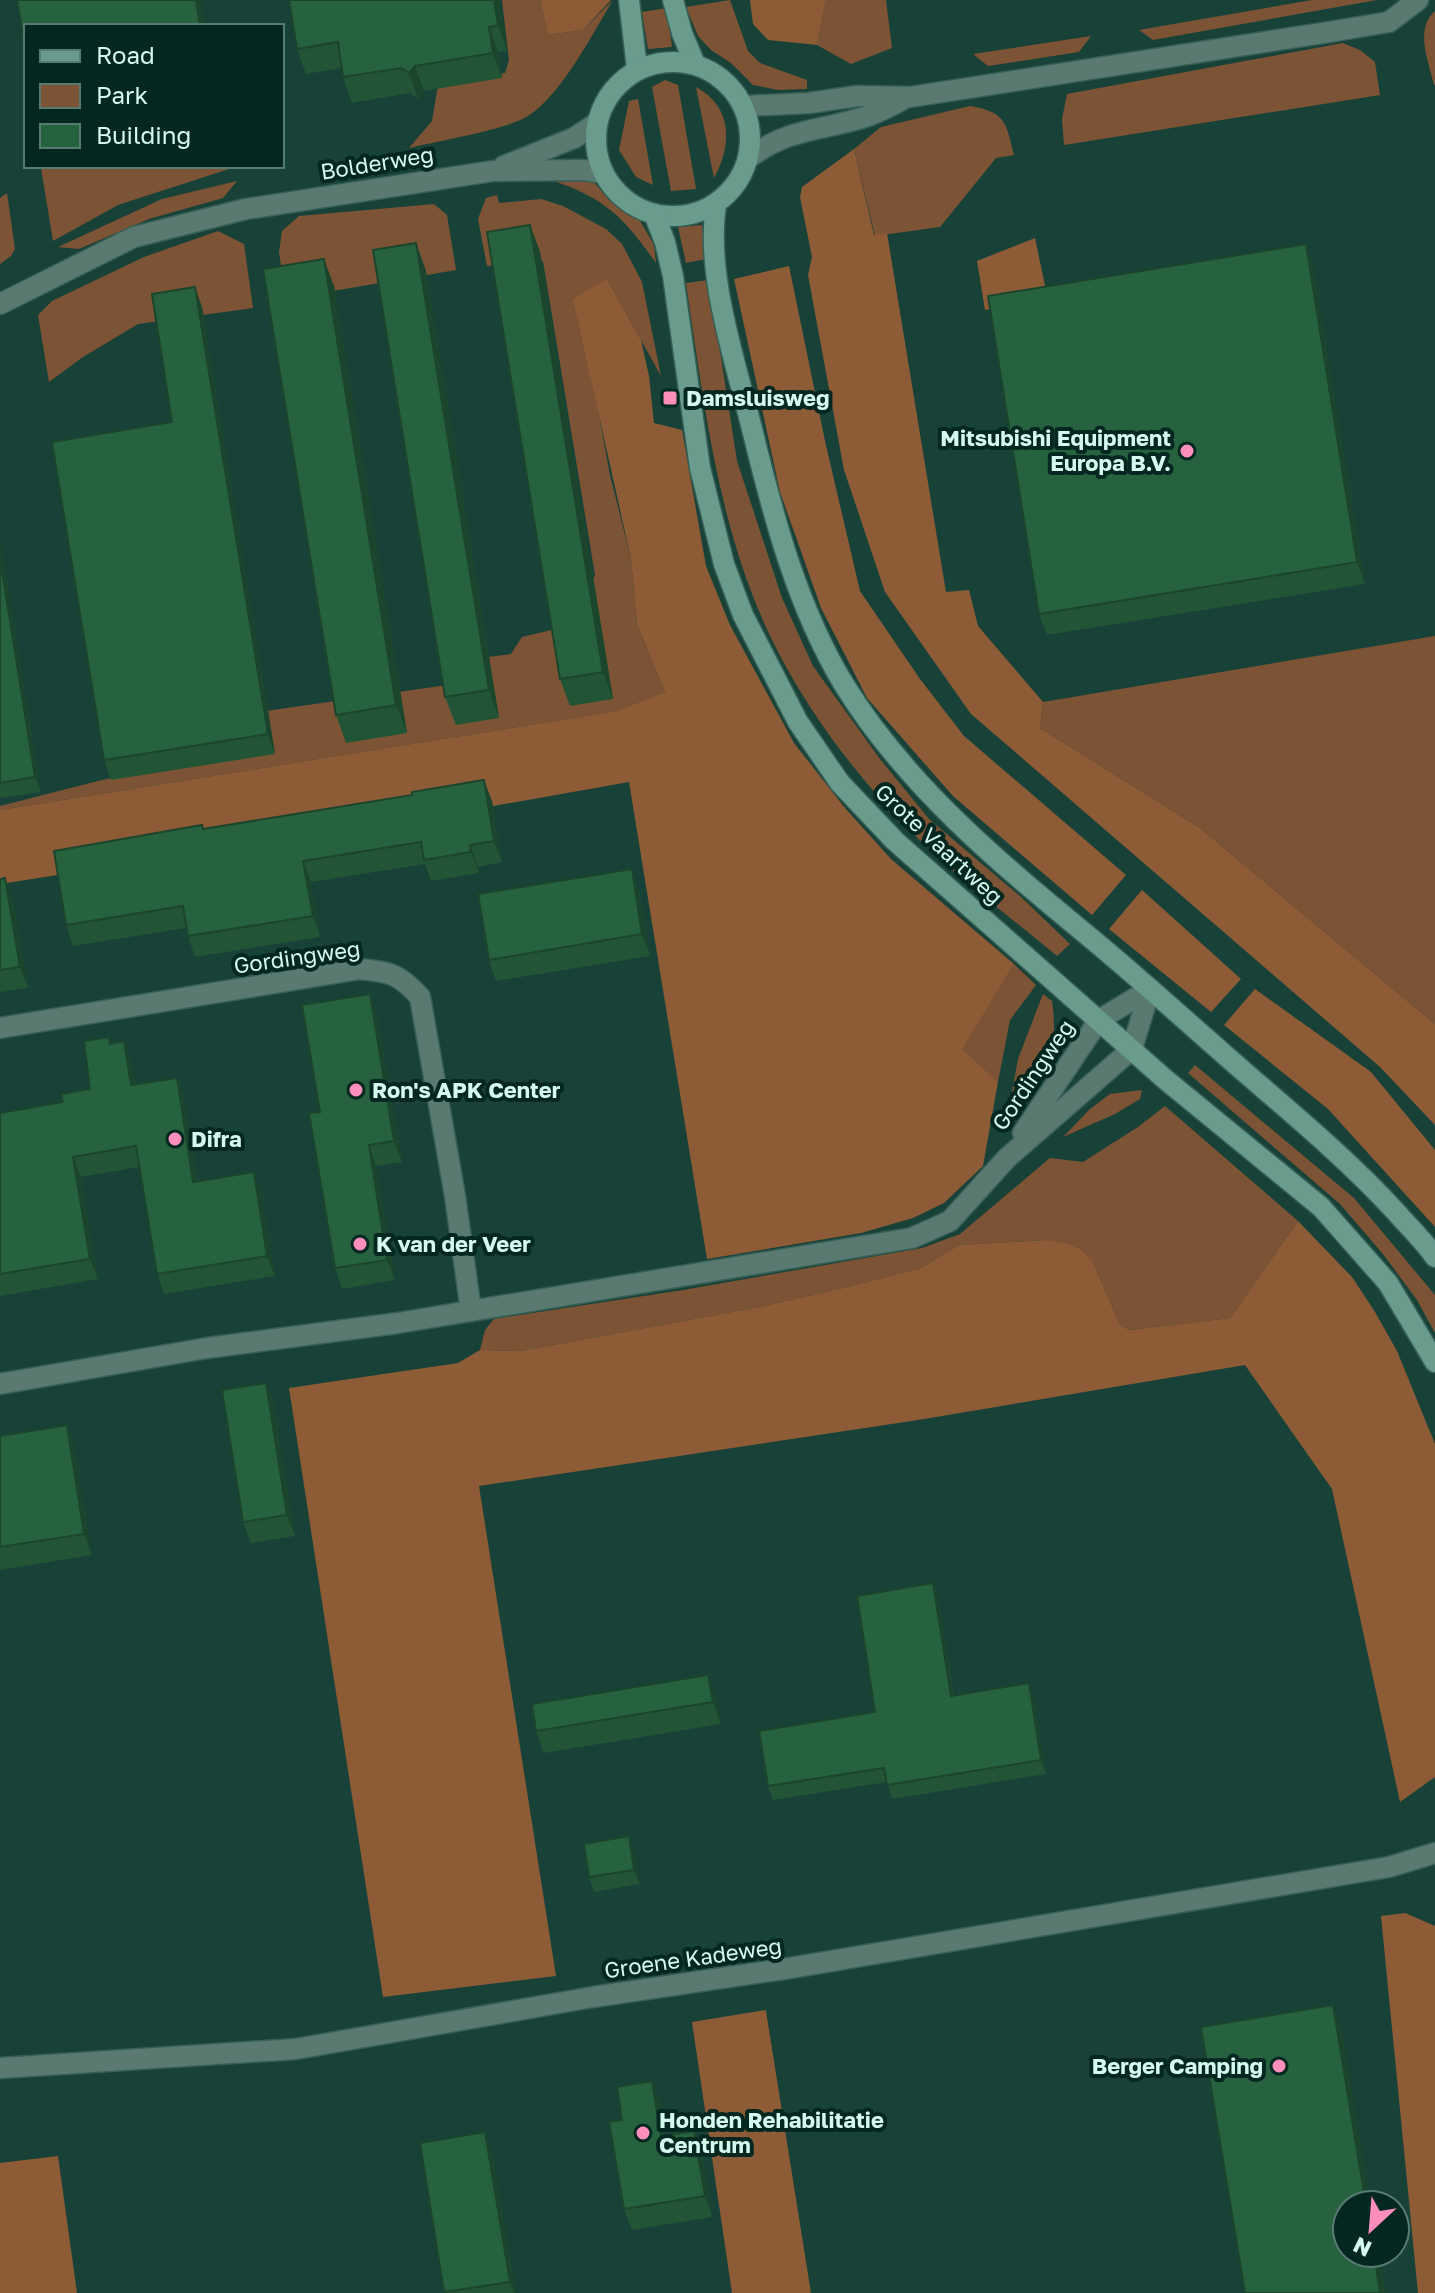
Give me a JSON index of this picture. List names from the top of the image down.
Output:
{
  "streets": {
    "main road": ["Grote Vaartweg"],
    "street": ["Bolderweg", "Gordingweg", "Groene Kadeweg"]
  },
  "crossings": [
    ["Bolderweg", "Grote Vaartweg"],
    ["Grote Vaartweg", "Gordingweg"]
  ],
  "places": {
    "transit": ["Damsluisweg"],
    "other": [
      "Mitsubishi Equipment Europa B.V.",
      "Ron's APK Center",
      "Difra",
      "K van der Veer",
      "Berger Camping",
      "Honden Rehabilitatie Centrum"
    ]
  },
  "legend": ["Road", "Park", "Building"],
  "north": "bottom left"
}
